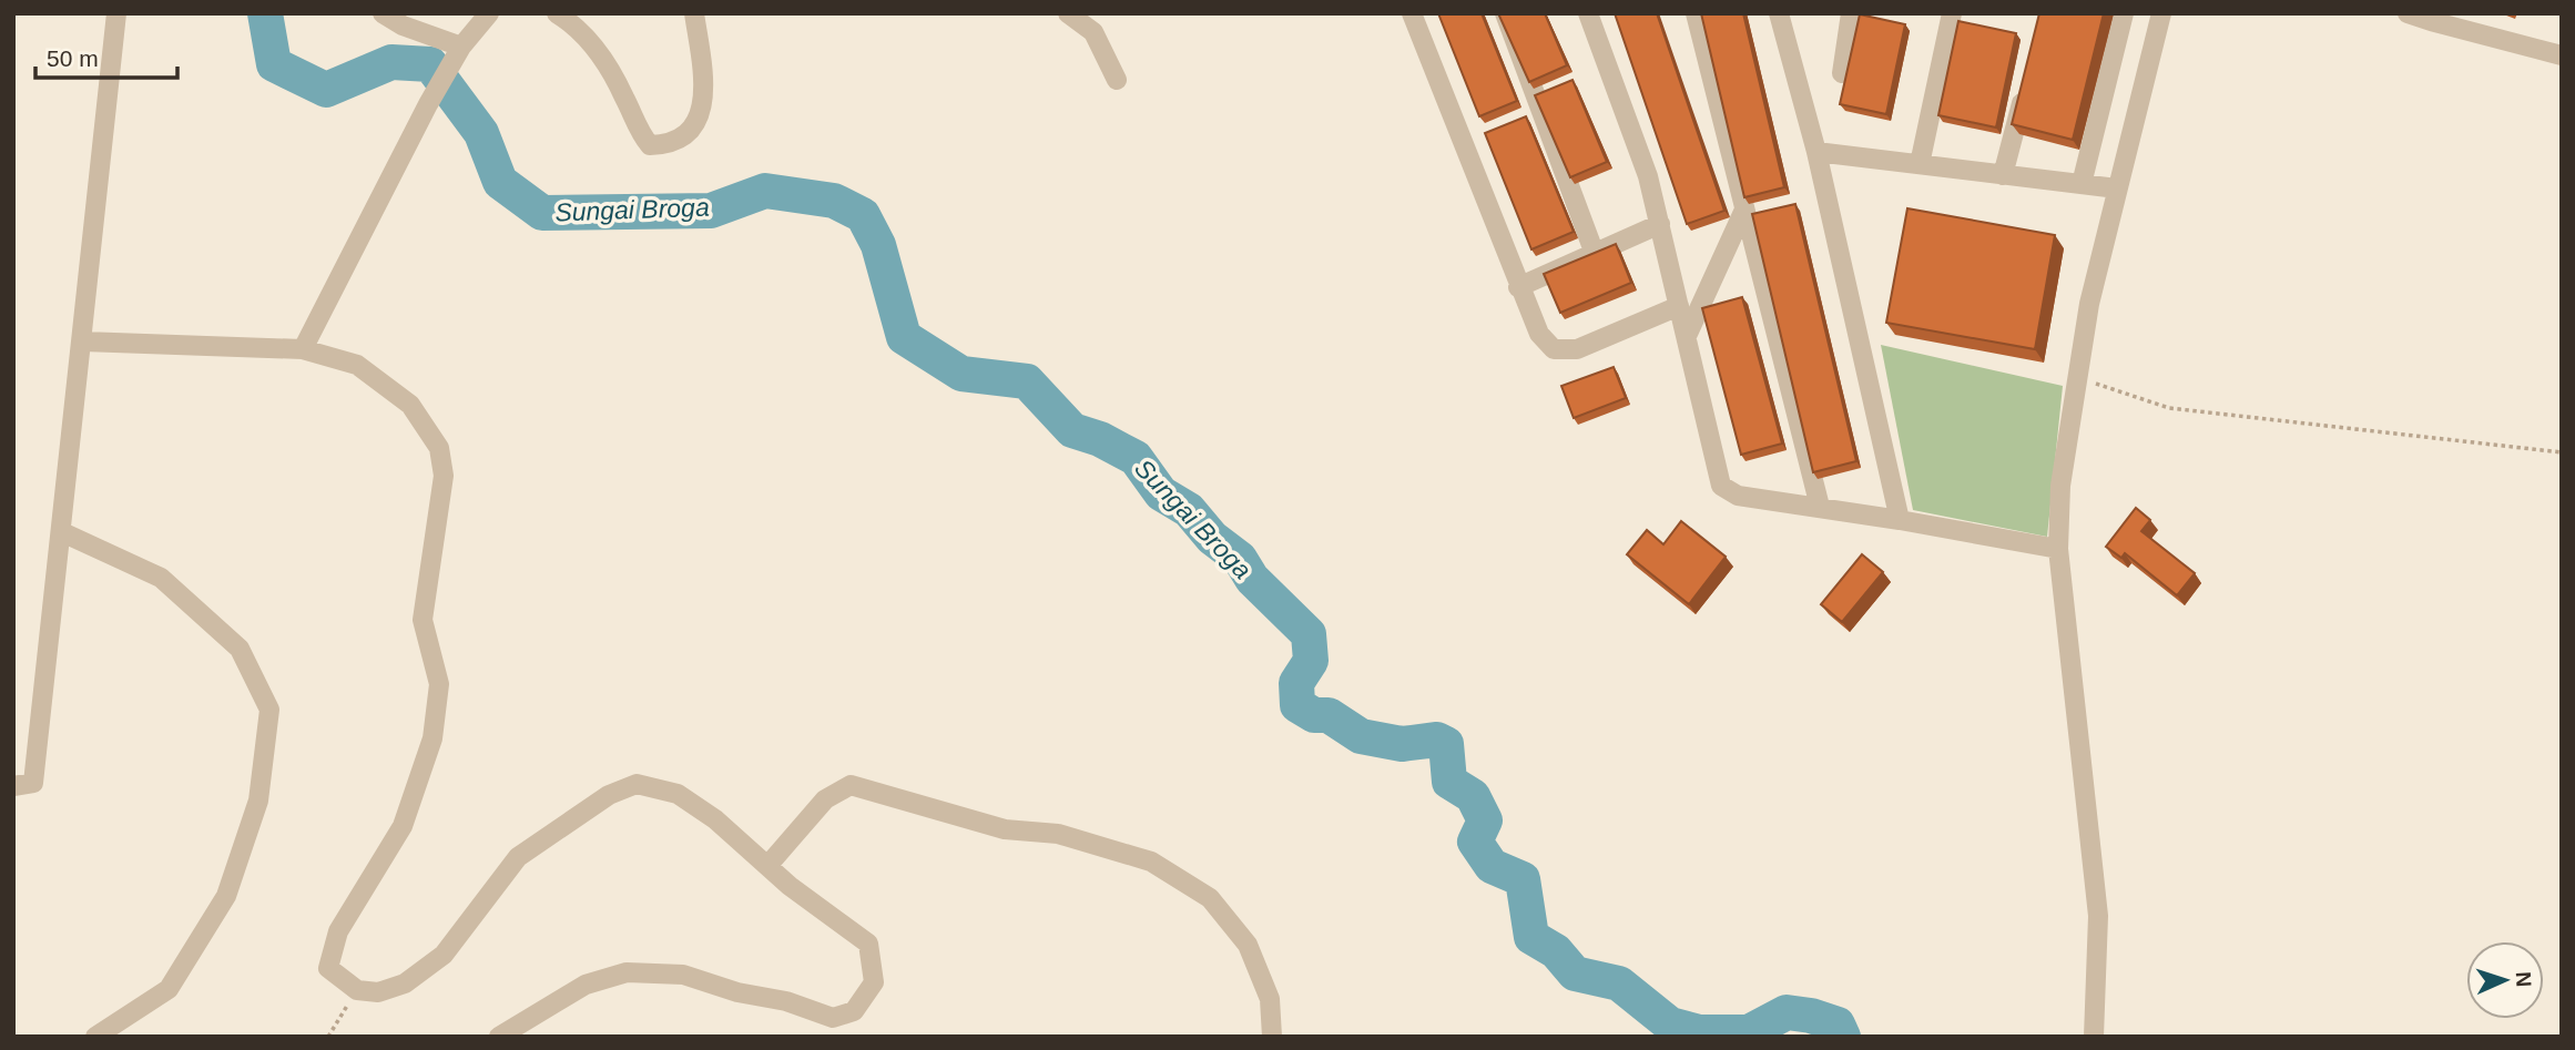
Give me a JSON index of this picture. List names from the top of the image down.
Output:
{
  "water": ["Sungai Broga"],
  "scale_bar": "50 m",
  "north": "right"
}
